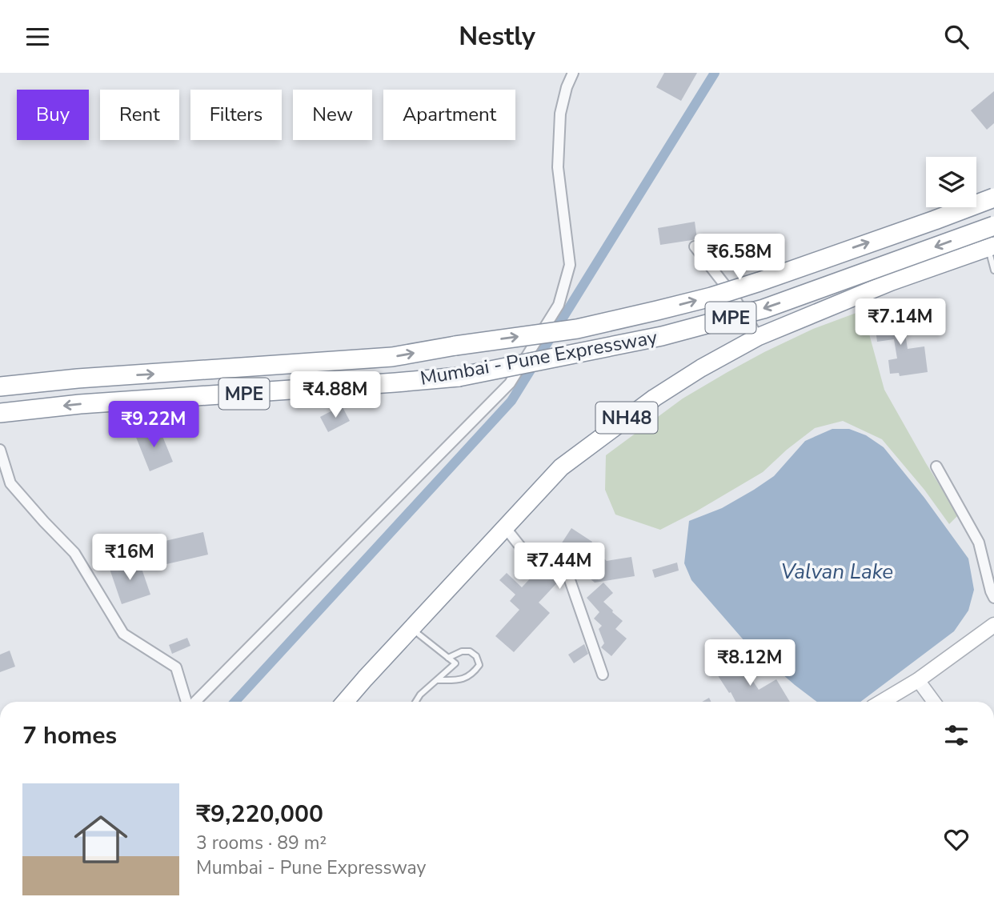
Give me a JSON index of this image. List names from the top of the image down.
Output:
{
  "streets": {
    "highway": ["MPE", "Mumbai - Pune Expressway", "NH48"]
  },
  "water": ["Valvan Lake"],
  "page": {
    "header": "Nestly",
    "chip": [
      "Buy",
      "Rent",
      "Filters",
      "New",
      "Apartment"
    ],
    "price": [
      "₹6.58M",
      "₹7.14M",
      "₹4.88M",
      "₹9.22M",
      "₹16M",
      "₹7.44M",
      "₹8.12M"
    ],
    "heading": "7 homes",
    "list": [
      {
        "name": "₹9,220,000",
        "note": "3 rooms · 89 m² · Mumbai - Pune Expressway"
      }
    ]
  }
}
